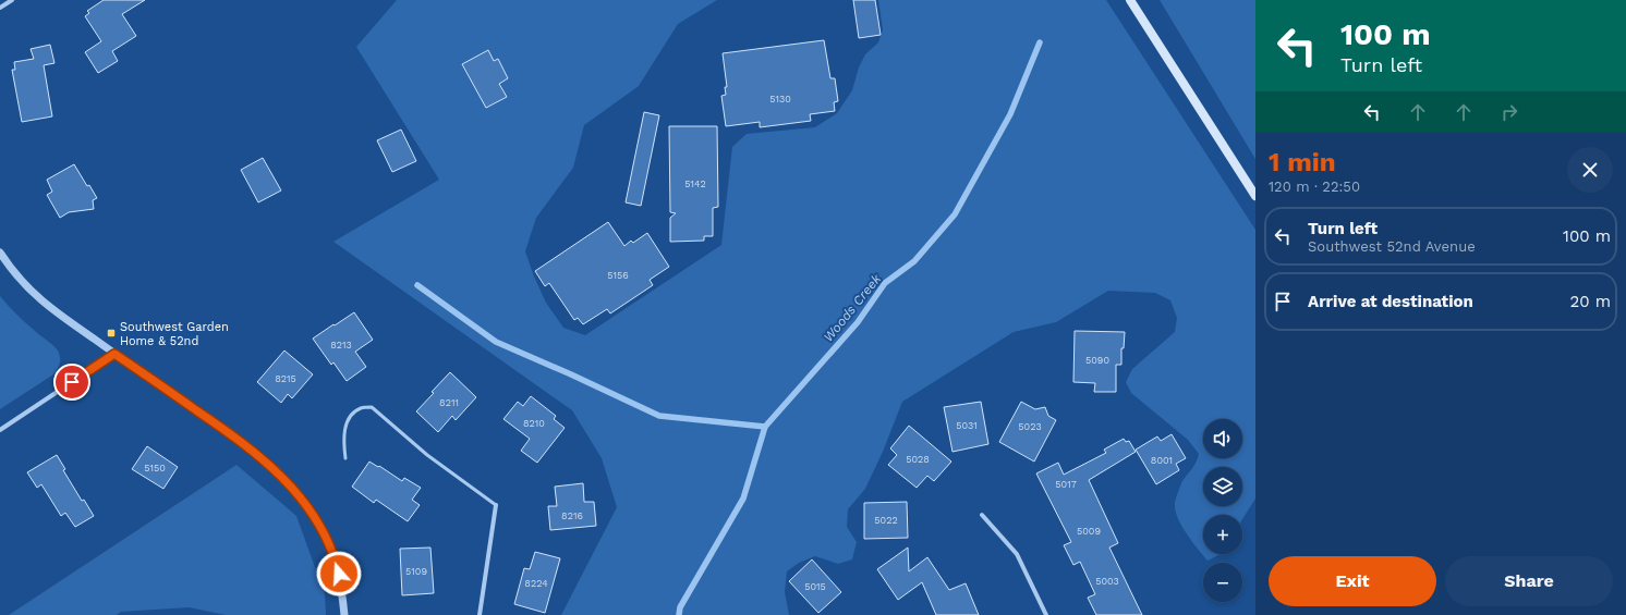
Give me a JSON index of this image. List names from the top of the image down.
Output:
{
  "water": ["Woods Creek"],
  "places": {
    "transit": ["Southwest Garden Home & 52nd"]
  },
  "house_numbers": [
    "5130",
    "5142",
    "5156",
    "8213",
    "5090",
    "8215",
    "8211",
    "8210",
    "5031",
    "5023",
    "5028",
    "8001",
    "5150",
    "5017",
    "8216",
    "5022",
    "5009",
    "5109",
    "5003",
    "8224",
    "5015"
  ],
  "page": {
    "turn": ["100 m", "Turn left"],
    "heading": ["1 min", "120 m · 22:50"],
    "list": [
      {
        "name": "Turn left",
        "note": "Southwest 52nd Avenue",
        "value": "100 m"
      },
      {
        "name": "Arrive at destination",
        "value": "20 m"
      }
    ],
    "map_buttons": ["+", "−"],
    "buttons": ["Exit", "Share"]
  }
}
